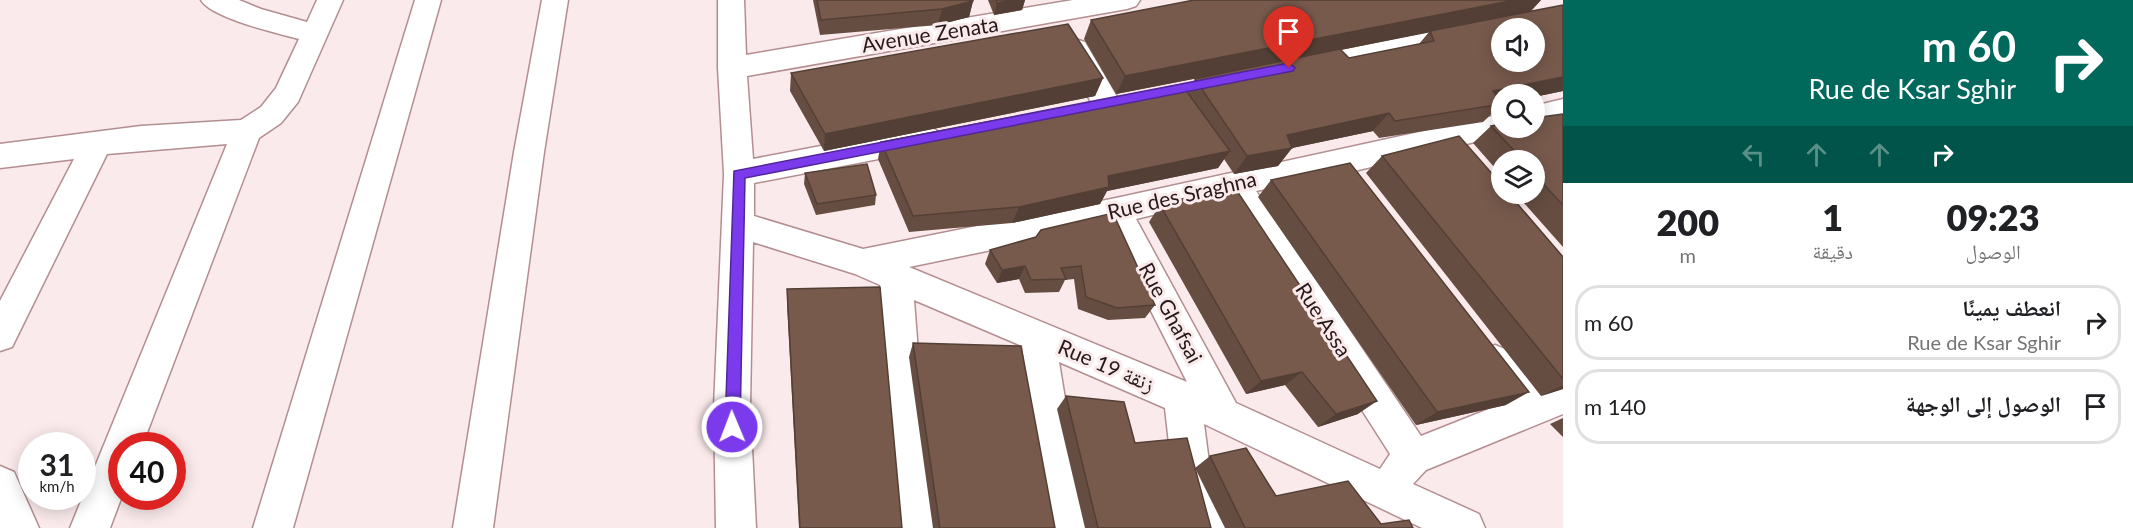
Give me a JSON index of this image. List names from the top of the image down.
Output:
{
  "streets": {
    "street": [
      "Avenue Zenata",
      "Rue des Sraghna",
      "Rue Ghafsai",
      "Rue Assa",
      "Rue 19 زنقة"
    ]
  },
  "crossings": [
    ["Rue des Sraghna", "Rue Ghafsai"],
    ["Rue des Sraghna", "Rue Assa"],
    ["Rue des Sraghna", "Rue 19 زنقة"],
    ["Rue Ghafsai", "Rue 19 زنقة"]
  ],
  "page": {
    "turn": ["60 m", "Rue de Ksar Sghir"],
    "eta": [
      "09:23",
      "الوصول",
      "1",
      "دقيقة",
      "200",
      "m"
    ],
    "list": [
      {
        "name": "انعطف يمينًا",
        "note": "Rue de Ksar Sghir",
        "value": "60 m"
      },
      {
        "name": "الوصول إلى الوجهة",
        "value": "140 m"
      }
    ],
    "speed": "31 km/h",
    "limit": "40"
  }
}
